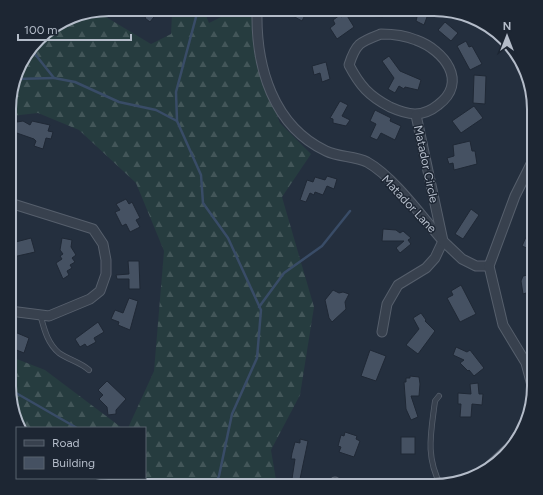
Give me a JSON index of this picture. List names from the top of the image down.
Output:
{
  "streets": {
    "street": ["Matador Circle", "Matador Lane"]
  },
  "crossings": [
    ["Matador Circle", "Matador Lane"]
  ],
  "legend": ["Road", "Building"],
  "scale_bar": "100 m",
  "north": "top"
}
